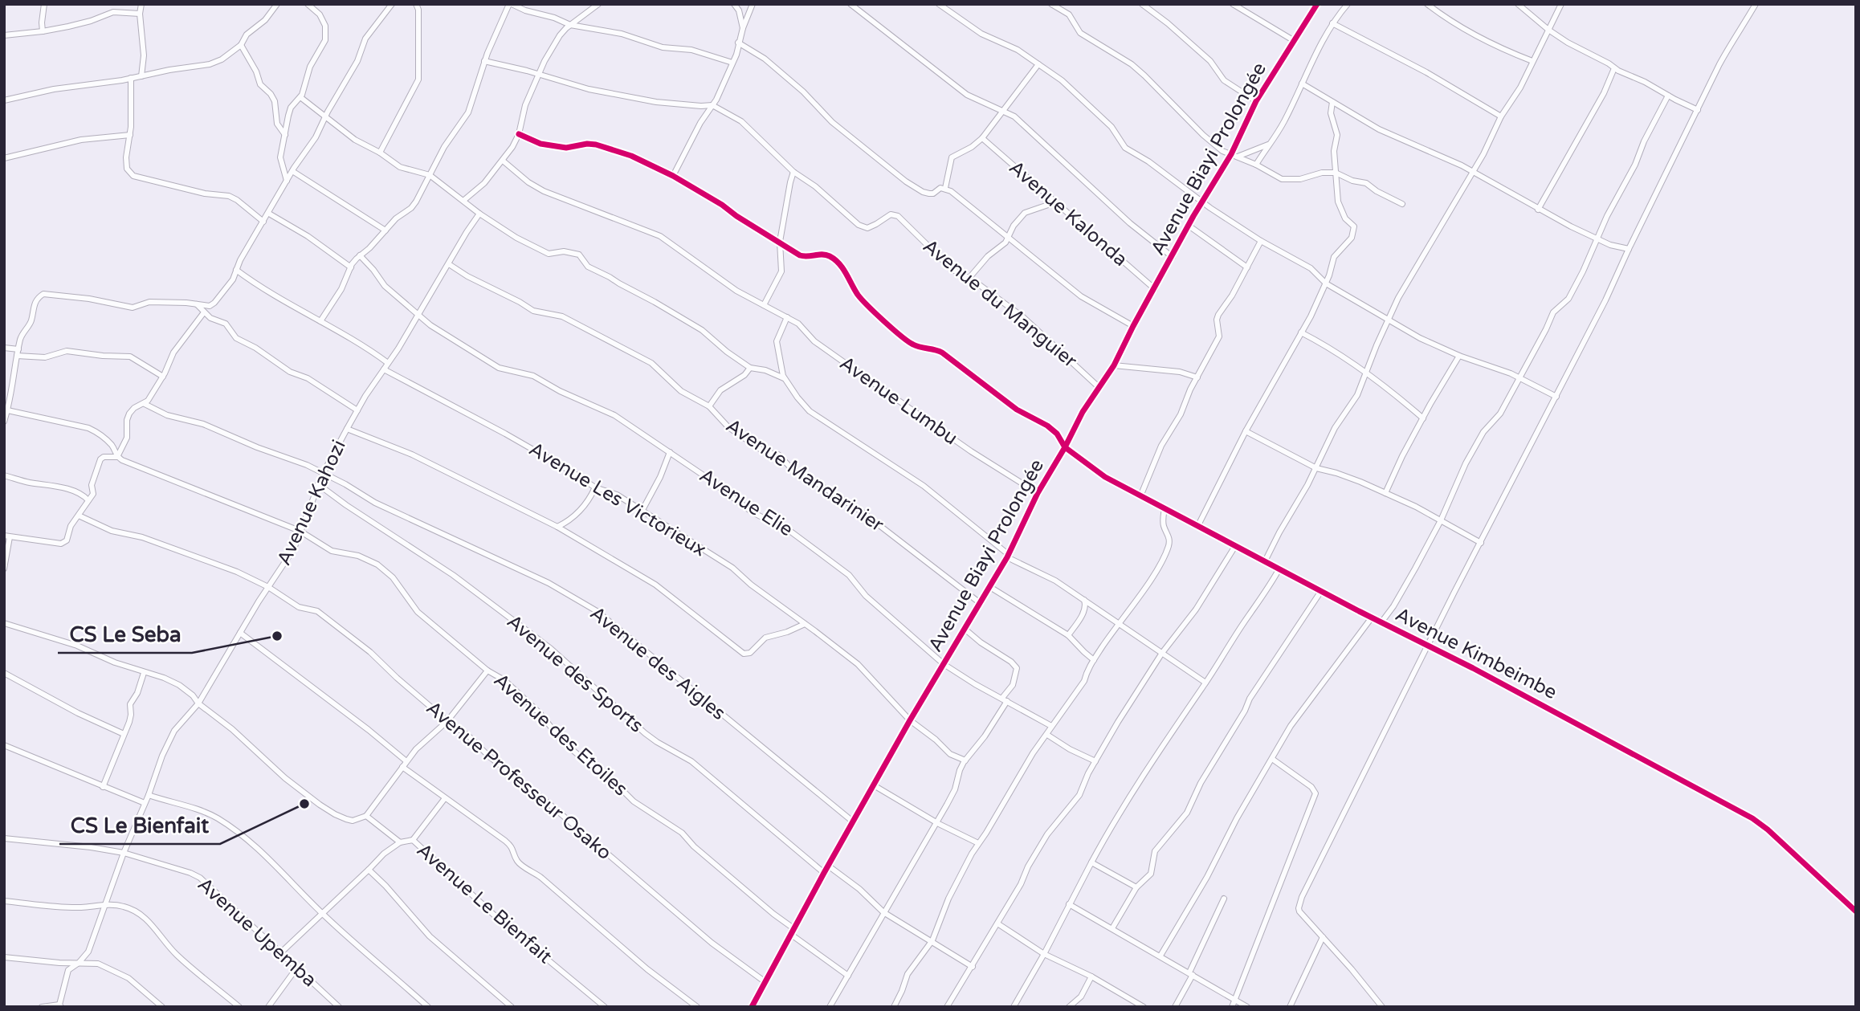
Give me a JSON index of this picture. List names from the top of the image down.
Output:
{
  "streets": {
    "street": [
      "Avenue Biayi Prolongée",
      "Avenue Kalonda",
      "Avenue du Manguier",
      "Avenue Lumbu",
      "Avenue Mandarinier",
      "Avenue Les Victorieux",
      "Avenue Kahozi",
      "Avenue Elie",
      "Avenue Kimbeimbe",
      "Avenue des Aigles",
      "Avenue des Sports",
      "Avenue des Etoiles",
      "Avenue Professeur Osako",
      "Avenue Le Bienfait",
      "Avenue Upemba"
    ]
  },
  "crossings": [
    ["Avenue Biayi Prolongée", "Avenue Kalonda"],
    ["Avenue Biayi Prolongée", "Avenue du Manguier"],
    ["Avenue Biayi Prolongée", "Avenue Lumbu"],
    ["Avenue Biayi Prolongée", "Avenue Mandarinier"],
    ["Avenue Biayi Prolongée", "Avenue Les Victorieux"],
    ["Avenue Biayi Prolongée", "Avenue Elie"],
    ["Avenue Biayi Prolongée", "Avenue Kimbeimbe"],
    ["Avenue Biayi Prolongée", "Avenue des Aigles"],
    ["Avenue Biayi Prolongée", "Avenue des Sports"],
    ["Avenue Biayi Prolongée", "Avenue des Etoiles"],
    ["Avenue Biayi Prolongée", "Avenue Professeur Osako"],
    ["Avenue Mandarinier", "Avenue Kahozi"],
    ["Avenue Les Victorieux", "Avenue Kahozi"],
    ["Avenue Kahozi", "Avenue Elie"],
    ["Avenue Kahozi", "Avenue des Aigles"],
    ["Avenue Kahozi", "Avenue des Sports"],
    ["Avenue Kahozi", "Avenue des Etoiles"],
    ["Avenue Kahozi", "Avenue Professeur Osako"],
    ["Avenue Kahozi", "Avenue Upemba"]
  ],
  "places": ["CS Le Seba", "CS Le Bienfait"]
}
